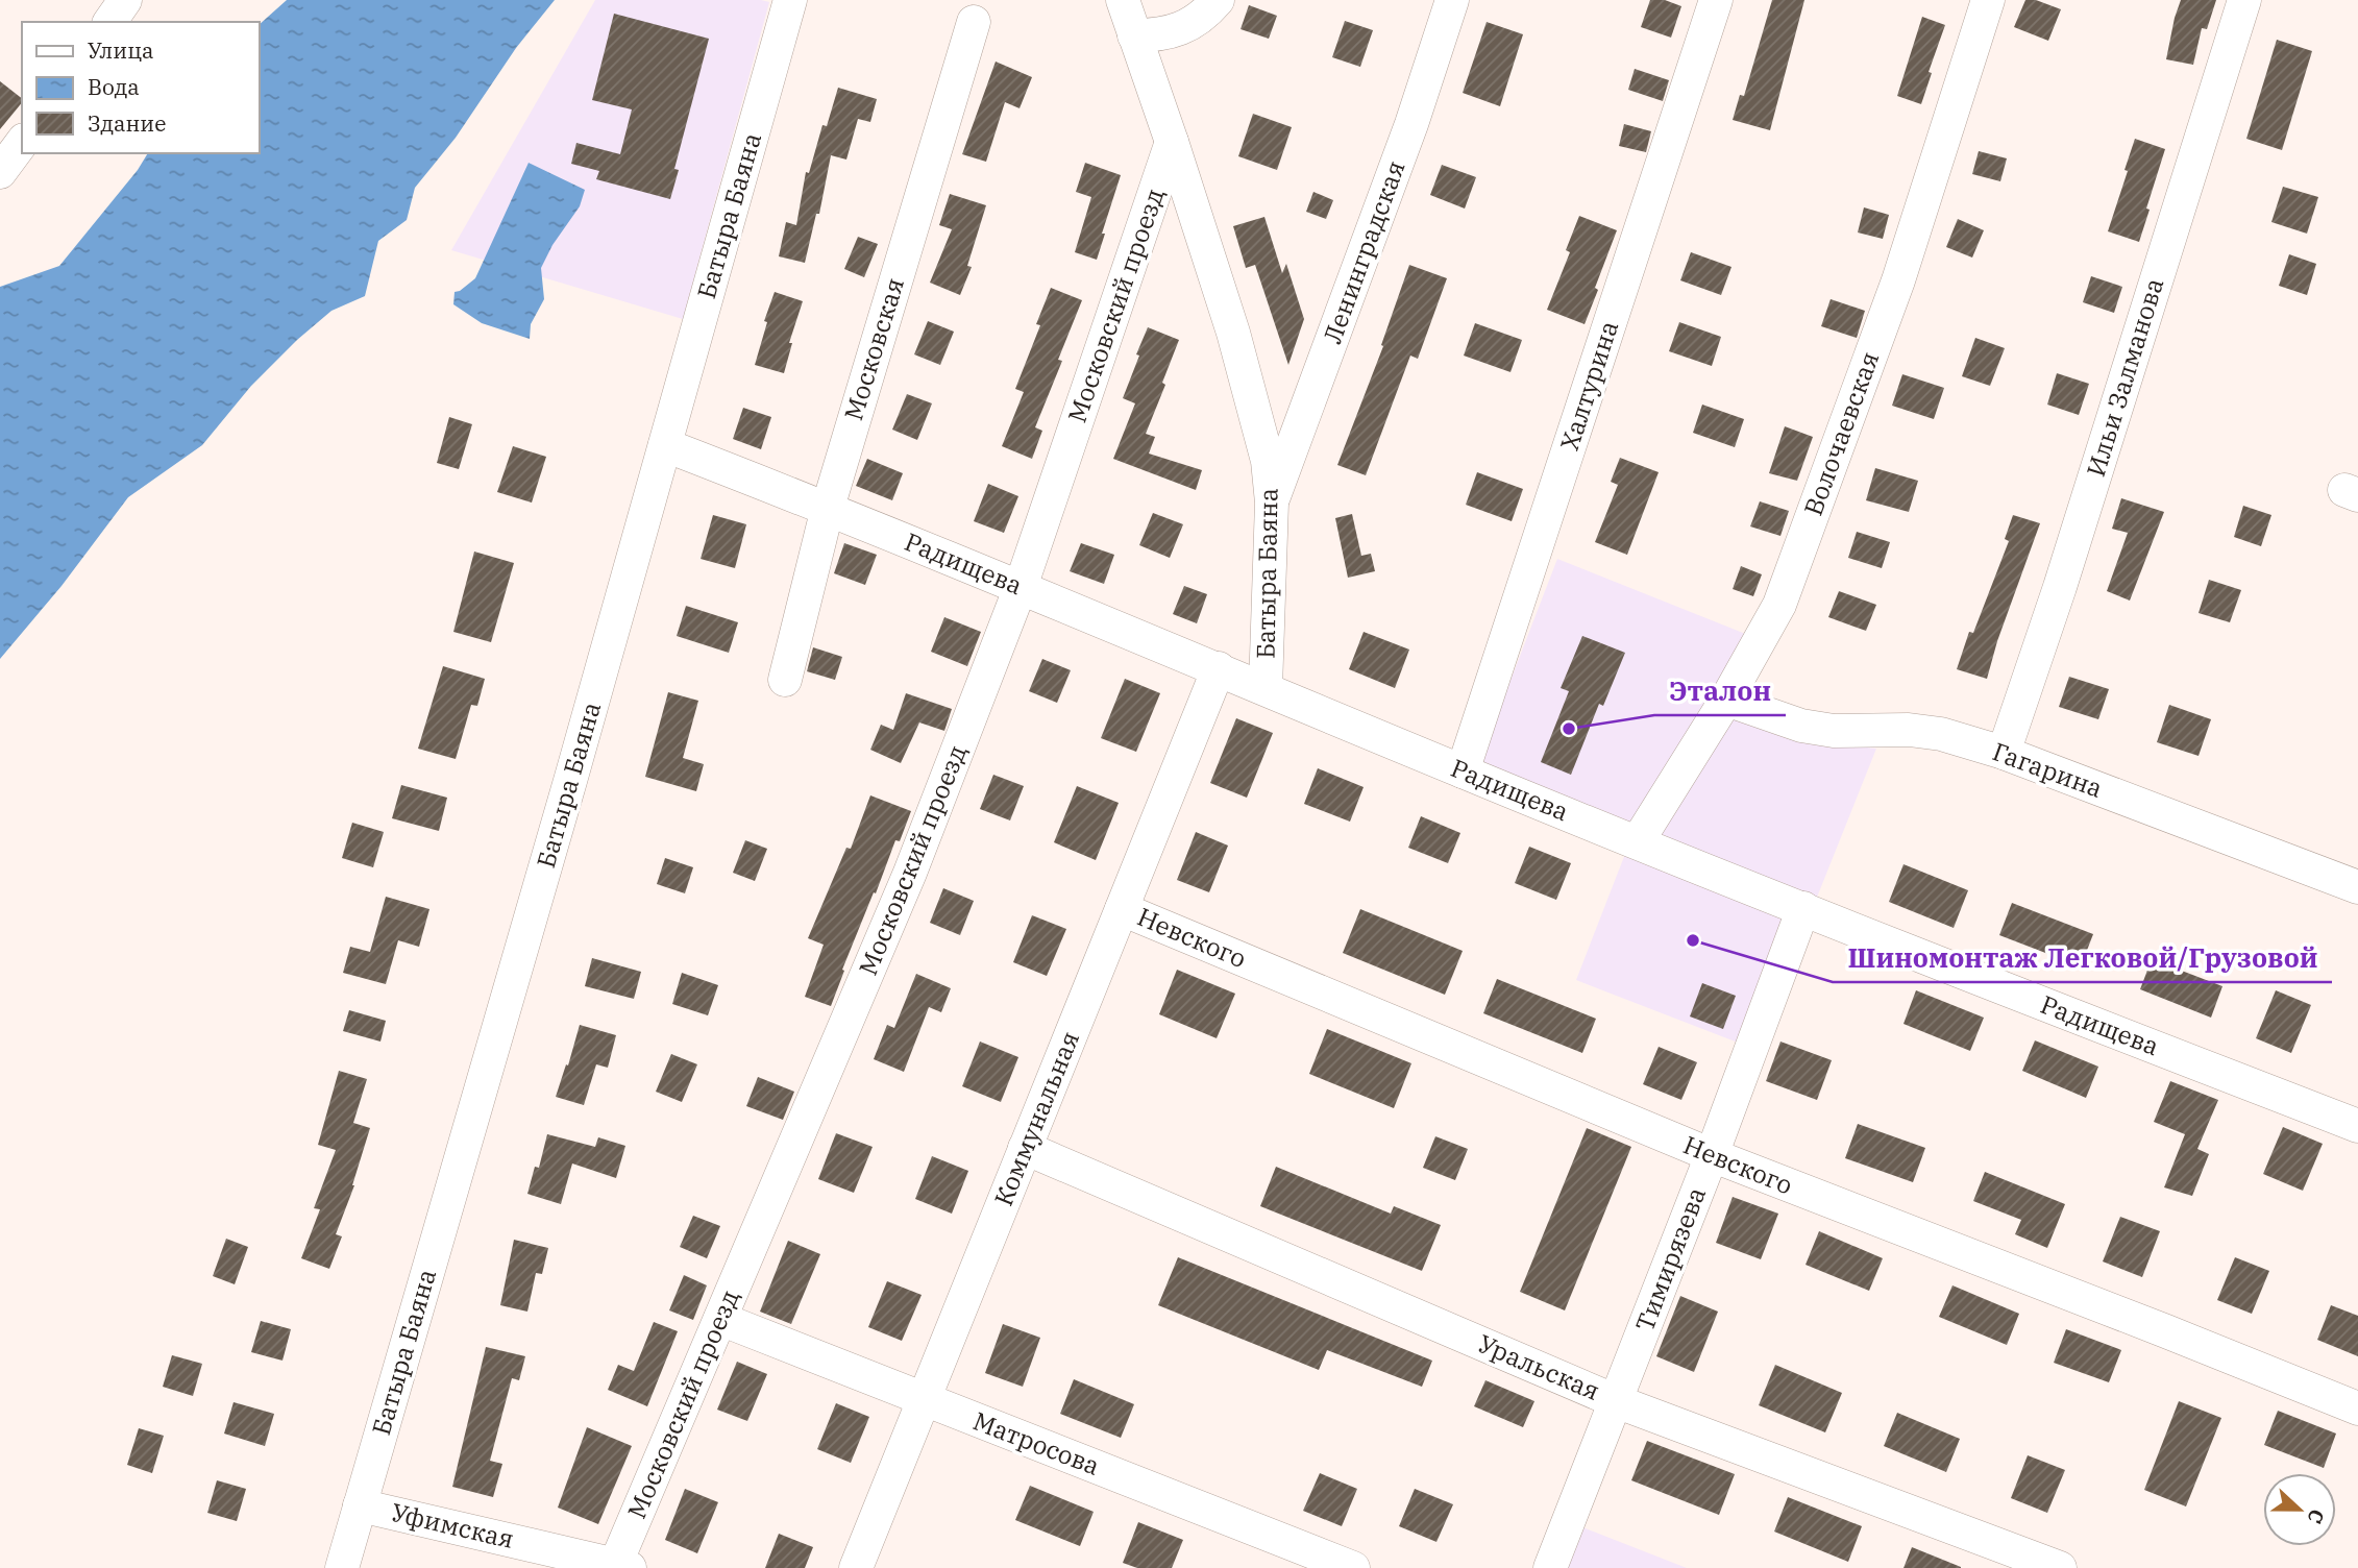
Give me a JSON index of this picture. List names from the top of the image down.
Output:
{
  "streets": {
    "street": [
      "Батыра Баяна",
      "Ленинградская",
      "Московский проезд",
      "Московская",
      "Ильи Залманова",
      "Халтурина",
      "Волочаевская",
      "Радищева",
      "Гагарина",
      "Невского",
      "Коммунальная",
      "Тимирязева",
      "Уральская",
      "Матросова",
      "Уфимская"
    ]
  },
  "crossings": [
    ["Батыра Баяна", "Ленинградская"],
    ["Батыра Баяна", "Московский проезд"],
    ["Батыра Баяна", "Радищева"],
    ["Батыра Баяна", "Уфимская"],
    ["Московский проезд", "Радищева"],
    ["Московский проезд", "Матросова"],
    ["Московский проезд", "Уфимская"],
    ["Московская", "Радищева"],
    ["Ильи Залманова", "Гагарина"],
    ["Халтурина", "Радищева"],
    ["Волочаевская", "Радищева"],
    ["Волочаевская", "Гагарина"],
    ["Радищева", "Коммунальная"],
    ["Радищева", "Тимирязева"],
    ["Невского", "Коммунальная"],
    ["Невского", "Тимирязева"],
    ["Коммунальная", "Уральская"],
    ["Коммунальная", "Матросова"],
    ["Тимирязева", "Уральская"]
  ],
  "places": ["Эталон", "Шиномонтаж Легковой/Грузовой"],
  "legend": ["Улица", "Вода", "Здание"],
  "north": "right"
}
